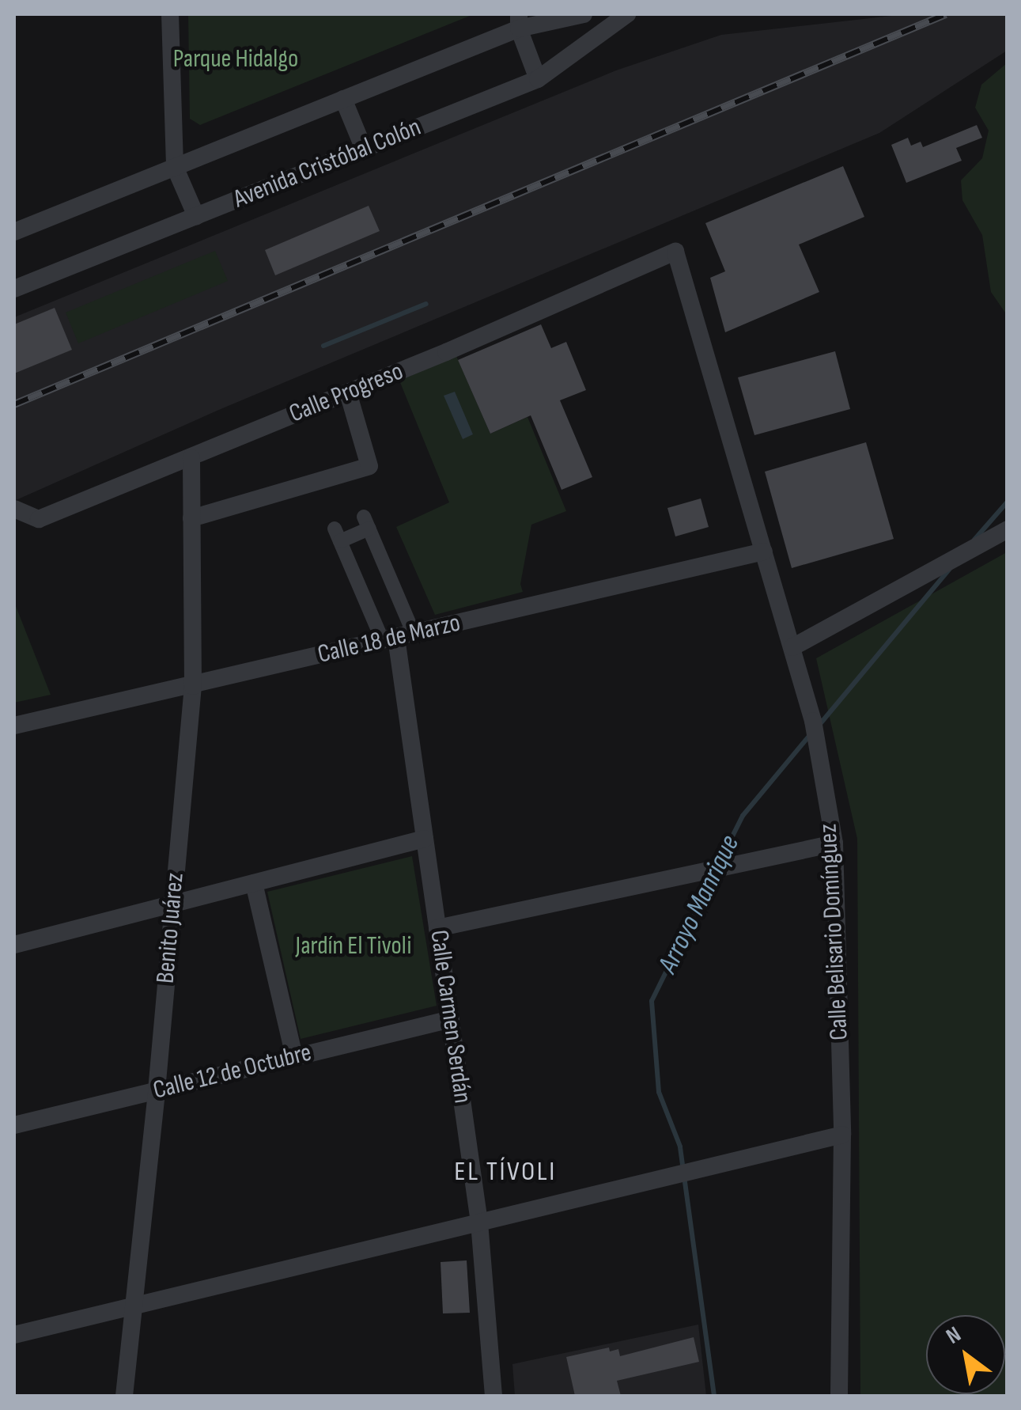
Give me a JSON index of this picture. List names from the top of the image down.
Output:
{
  "streets": {
    "street": [
      "Avenida Cristóbal Colón",
      "Calle Progreso",
      "Calle 18 de Marzo",
      "Benito Juárez",
      "Calle Belisario Domínguez",
      "Calle Carmen Serdán",
      "Calle 12 de Octubre"
    ]
  },
  "crossings": [
    ["Calle Progreso", "Benito Juárez"],
    ["Calle Progreso", "Calle Belisario Domínguez"],
    ["Calle 18 de Marzo", "Benito Juárez"],
    ["Calle 18 de Marzo", "Calle Belisario Domínguez"],
    ["Calle 18 de Marzo", "Calle Carmen Serdán"],
    ["Benito Juárez", "Calle 12 de Octubre"],
    ["Calle Carmen Serdán", "Calle 12 de Octubre"]
  ],
  "districts": ["EL TÍVOLI"],
  "water": ["Arroyo Manrique"],
  "parks": ["Parque Hidalgo", "Jardín El Tivoli"],
  "north": "top left"
}
